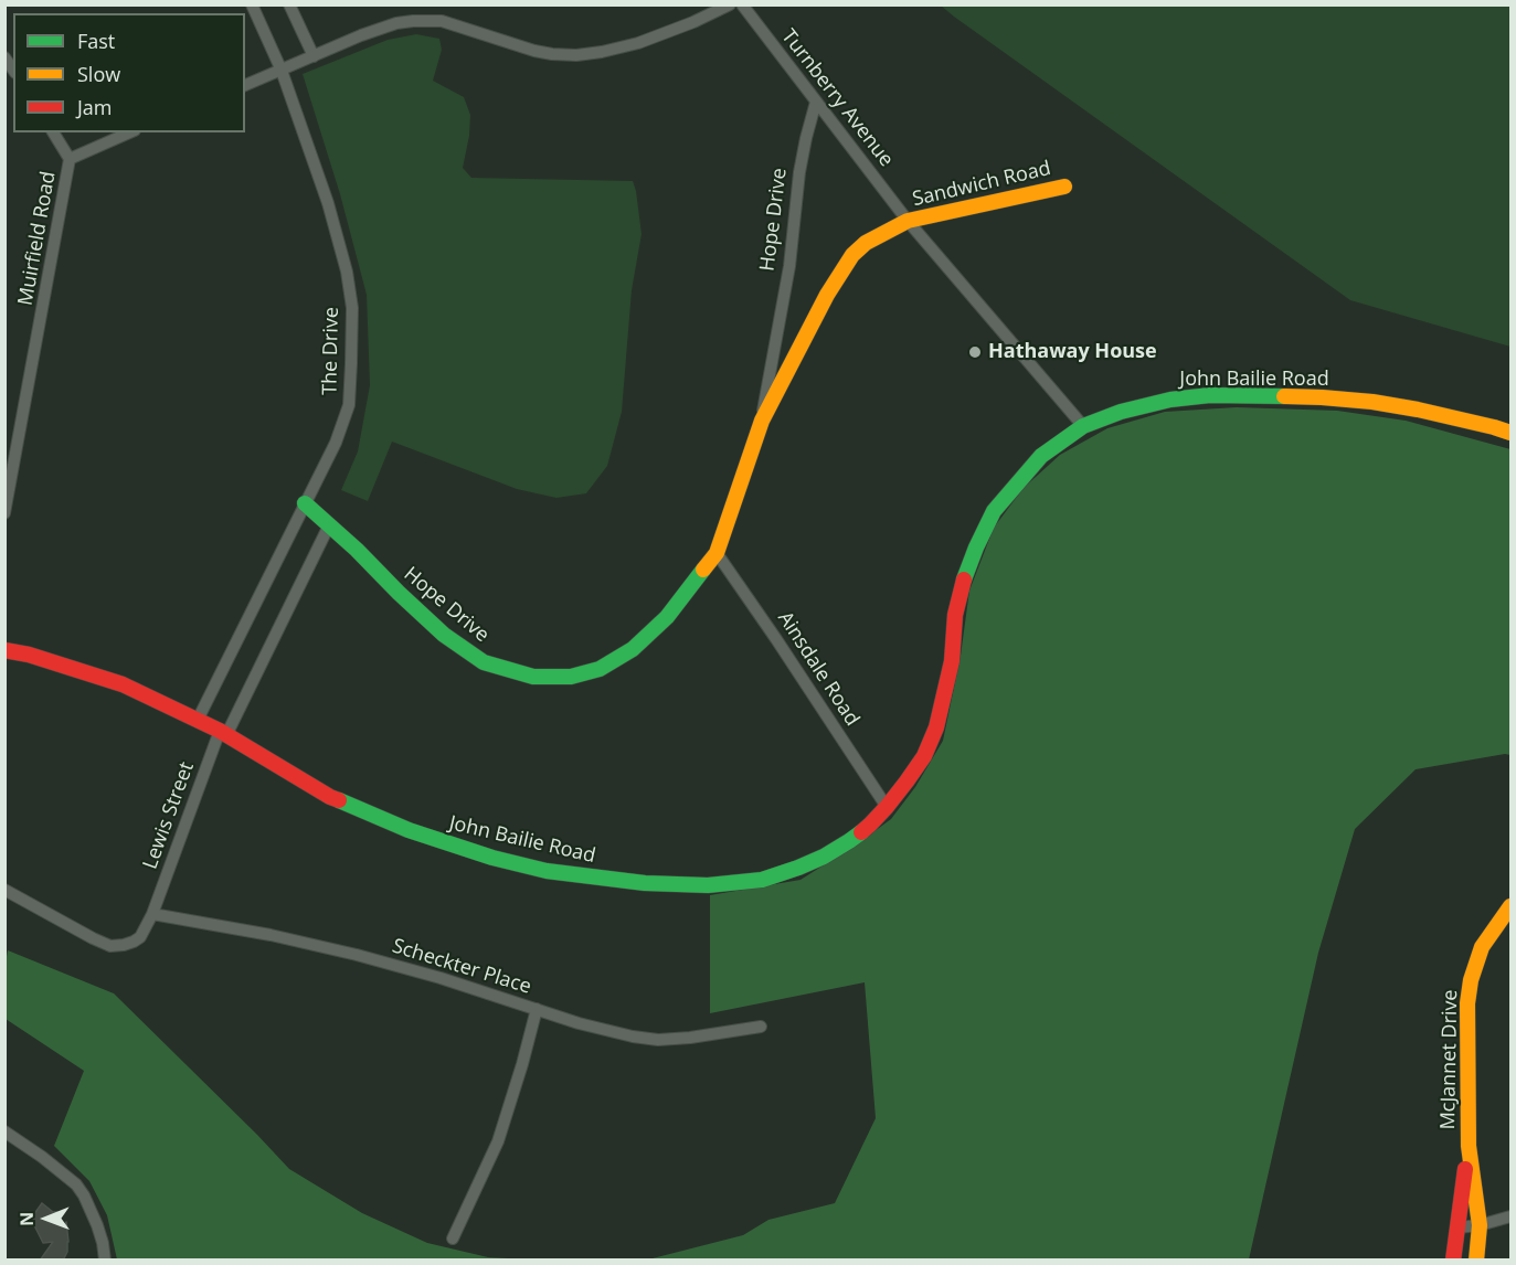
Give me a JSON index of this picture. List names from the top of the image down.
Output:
{
  "streets": {
    "street": [
      "Turnberry Avenue",
      "Sandwich Road",
      "Hope Drive",
      "Muirfield Road",
      "The Drive",
      "John Bailie Road",
      "Ainsdale Road",
      "Lewis Street",
      "Scheckter Place",
      "McJannet Drive"
    ]
  },
  "crossings": [
    ["Turnberry Avenue", "Sandwich Road"],
    ["Turnberry Avenue", "Hope Drive"],
    ["Turnberry Avenue", "John Bailie Road"],
    ["Sandwich Road", "Hope Drive"],
    ["Hope Drive", "The Drive"],
    ["Hope Drive", "Ainsdale Road"],
    ["The Drive", "John Bailie Road"],
    ["John Bailie Road", "Ainsdale Road"],
    ["John Bailie Road", "Lewis Street"],
    ["Lewis Street", "Scheckter Place"]
  ],
  "places": ["Hathaway House"],
  "legend": ["Fast", "Slow", "Jam"],
  "north": "left"
}
